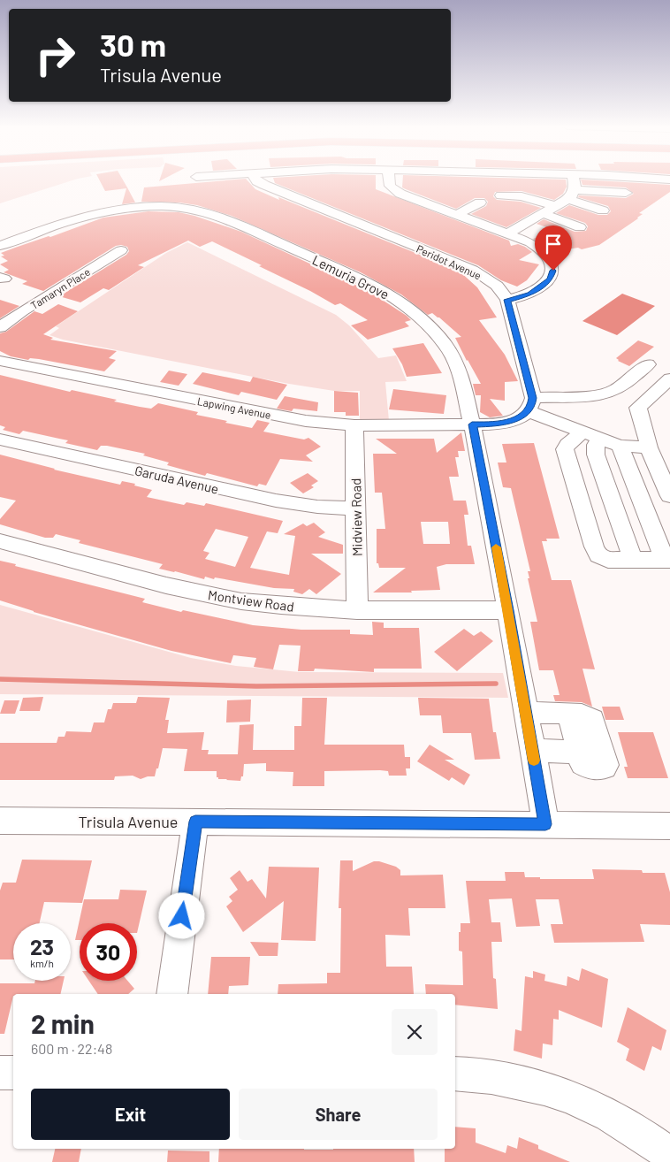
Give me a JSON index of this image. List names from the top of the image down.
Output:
{
  "streets": {
    "street": [
      "Peridot Avenue",
      "Lemuria Grove",
      "Tamaryn Place",
      "Lapwing Avenue",
      "Garuda Avenue",
      "Midview Road",
      "Montview Road",
      "Trisula Avenue"
    ]
  },
  "crossings": [
    ["Lemuria Grove", "Lapwing Avenue"],
    ["Lemuria Grove", "Montview Road"],
    ["Lemuria Grove", "Trisula Avenue"],
    ["Lapwing Avenue", "Midview Road"],
    ["Garuda Avenue", "Midview Road"],
    ["Midview Road", "Montview Road"]
  ],
  "page": {
    "turn": ["30 m", "Trisula Avenue"],
    "speed": "23 km/h",
    "limit": "30",
    "heading": ["2 min", "600 m · 22:48"],
    "buttons": ["Exit", "Share"]
  }
}
